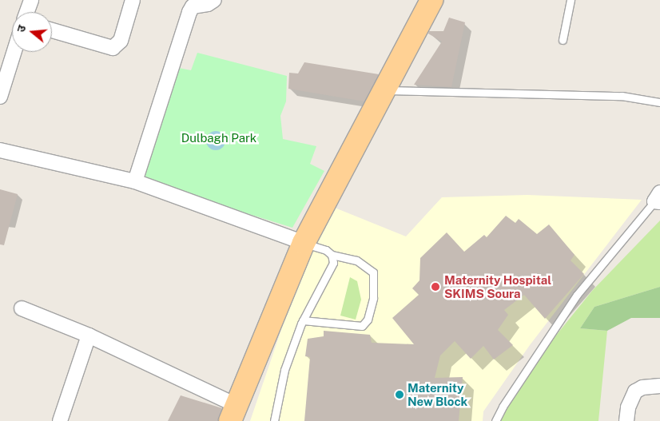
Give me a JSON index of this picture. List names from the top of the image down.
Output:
{
  "parks": ["Dulbagh Park"],
  "places": ["Maternity Hospital SKIMS Soura", "Maternity New Block"],
  "north": "left"
}
